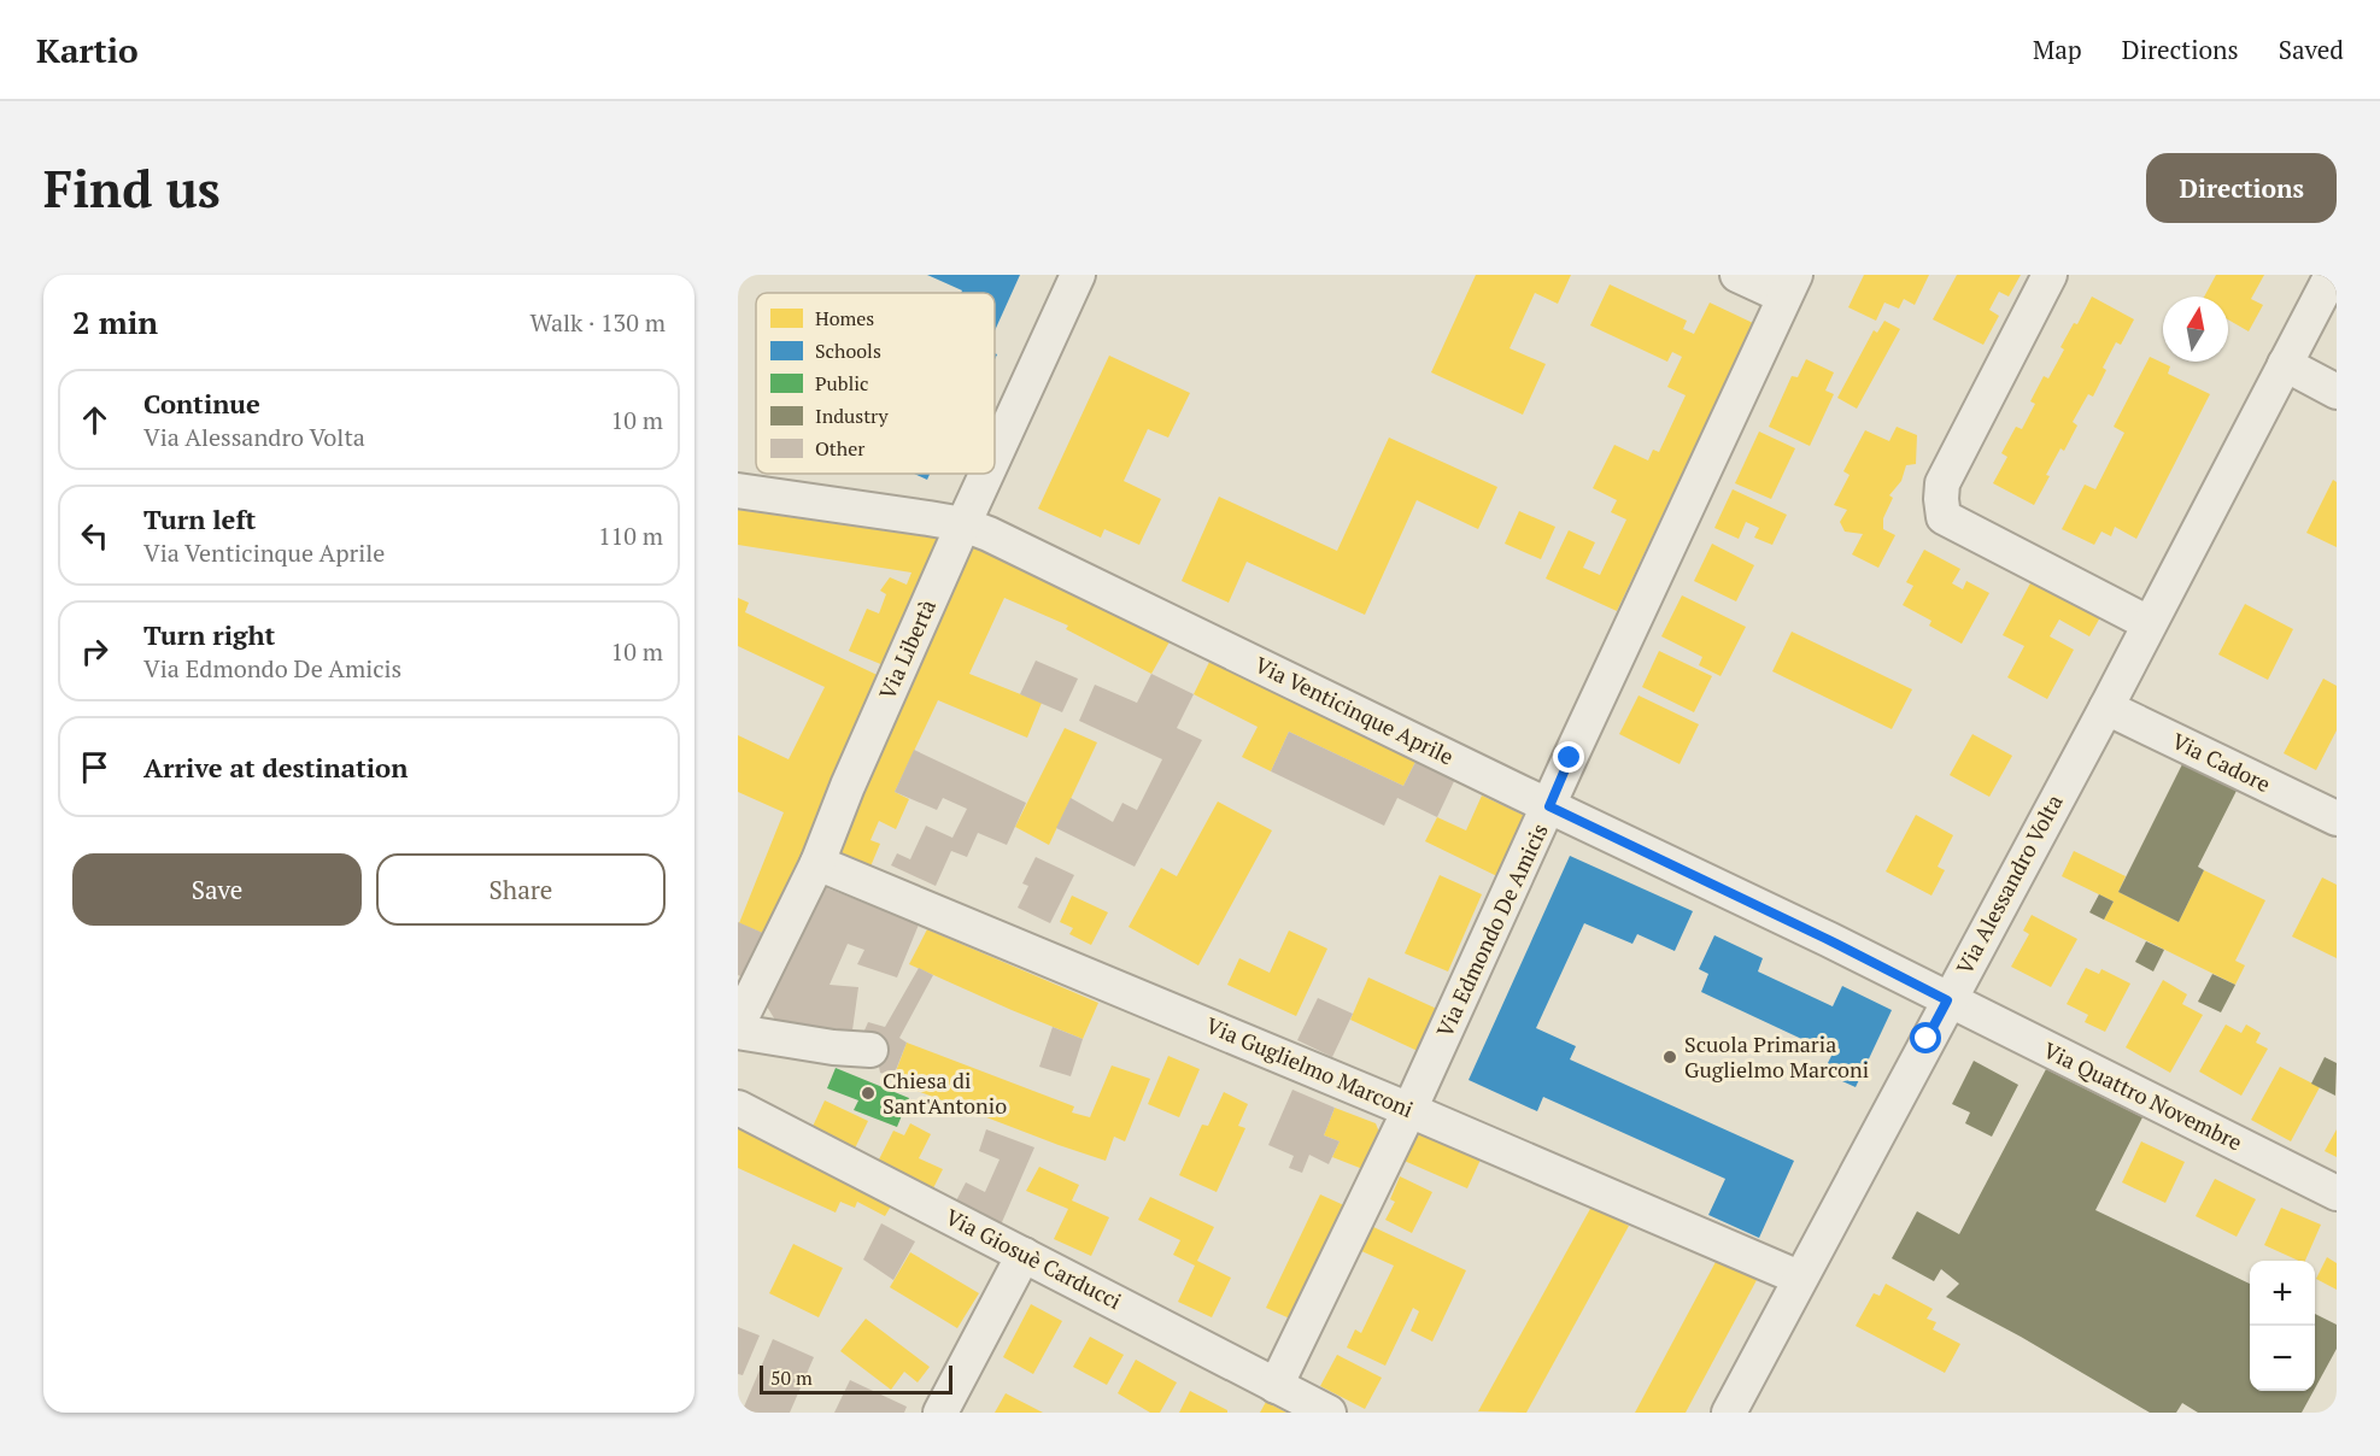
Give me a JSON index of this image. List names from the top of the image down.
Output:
{
  "streets": {
    "street": [
      "Via Libertà",
      "Via Venticinque Aprile",
      "Via Cadore",
      "Via Alessandro Volta",
      "Via Edmondo De Amicis",
      "Via Guglielmo Marconi",
      "Via Quattro Novembre",
      "Via Giosuè Carducci"
    ]
  },
  "crossings": [
    ["Via Libertà", "Via Venticinque Aprile"],
    ["Via Libertà", "Via Guglielmo Marconi"],
    ["Via Venticinque Aprile", "Via Alessandro Volta"],
    ["Via Venticinque Aprile", "Via Edmondo De Amicis"],
    ["Via Venticinque Aprile", "Via Quattro Novembre"],
    ["Via Cadore", "Via Alessandro Volta"],
    ["Via Alessandro Volta", "Via Guglielmo Marconi"],
    ["Via Alessandro Volta", "Via Quattro Novembre"],
    ["Via Edmondo De Amicis", "Via Guglielmo Marconi"],
    ["Via Edmondo De Amicis", "Via Giosuè Carducci"]
  ],
  "places": ["Scuola Primaria Guglielmo Marconi", "Chiesa di Sant'Antonio"],
  "legend": [
    "Homes",
    "Schools",
    "Public",
    "Industry",
    "Other"
  ],
  "scale_bar": "50 m",
  "north": "top",
  "page": {
    "header": "Kartio",
    "nav": ["Map", "Directions", "Saved"],
    "buttons": [
      "Directions",
      ["Save", "Share"]
    ],
    "title": "Find us",
    "heading": ["2 min", "Walk · 130 m"],
    "list": [
      ["Continue", "Via Alessandro Volta", "10 m"],
      ["Turn left", "Via Venticinque Aprile", "110 m"],
      ["Turn right", "Via Edmondo De Amicis", "10 m"],
      "Arrive at destination"
    ],
    "map_buttons": ["+", "−"],
    "scale": "50 m"
  }
}
